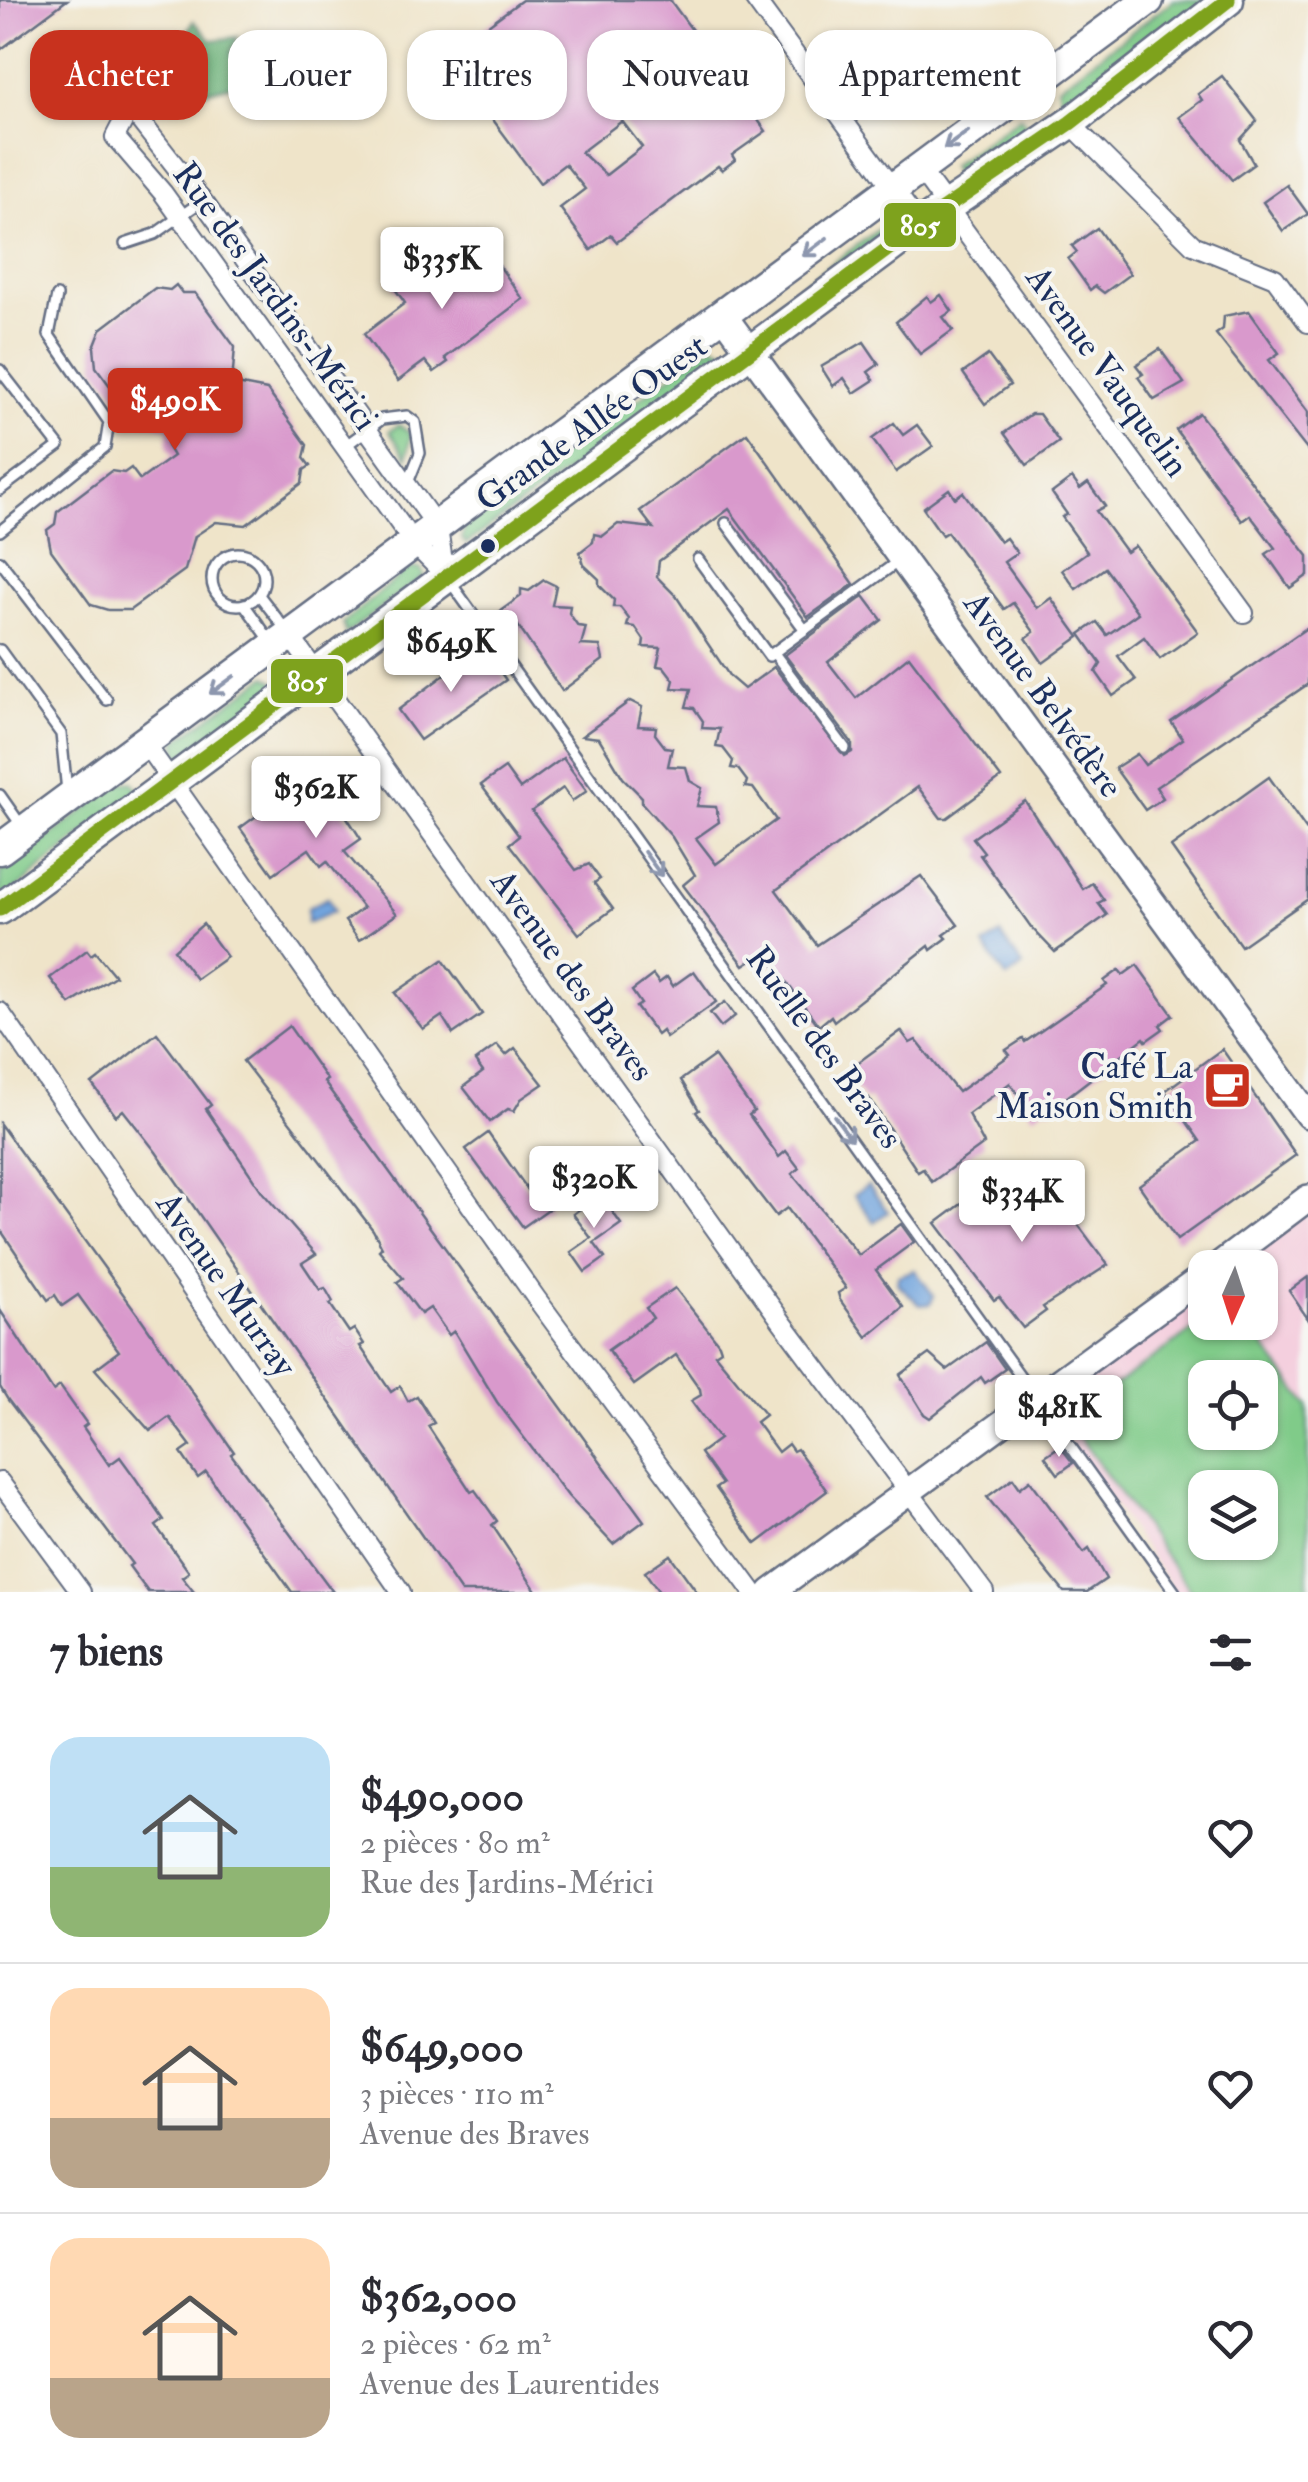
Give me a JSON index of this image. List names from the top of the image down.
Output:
{
  "streets": {
    "main road": ["Grande Allée Ouest"],
    "street": [
      "Rue des Jardins-Mérici",
      "Avenue Vauquelin",
      "Avenue Belvédère",
      "Avenue des Braves",
      "Ruelle des Braves",
      "Avenue Murray"
    ]
  },
  "crossings": [
    ["Rue des Jardins-Mérici", "Grande Allée Ouest"],
    ["Rue des Jardins-Mérici", "Ruelle des Braves"],
    ["Avenue Vauquelin", "Grande Allée Ouest"],
    ["Grande Allée Ouest", "Avenue Belvédère"],
    ["Grande Allée Ouest", "Avenue des Braves"],
    ["Grande Allée Ouest", "Ruelle des Braves"]
  ],
  "one_way": ["Ruelle des Braves"],
  "places": {
    "cafe": ["Café La Maison Smith"]
  },
  "lines": ["transit line 805"],
  "north": "bottom",
  "page": {
    "chip": [
      "Acheter",
      "Louer",
      "Filtres",
      "Nouveau",
      "Appartement"
    ],
    "price": [
      "$335K",
      "$490K",
      "$649K",
      "$362K",
      "$320K",
      "$334K",
      "$481K"
    ],
    "heading": "7 biens",
    "list": [
      {
        "name": "$490,000",
        "note": "2 pièces · 80 m² · Rue des Jardins-Mérici"
      },
      {
        "name": "$649,000",
        "note": "3 pièces · 110 m² · Avenue des Braves"
      },
      {
        "name": "$362,000",
        "note": "2 pièces · 62 m² · Avenue des Laurentides"
      }
    ]
  }
}
